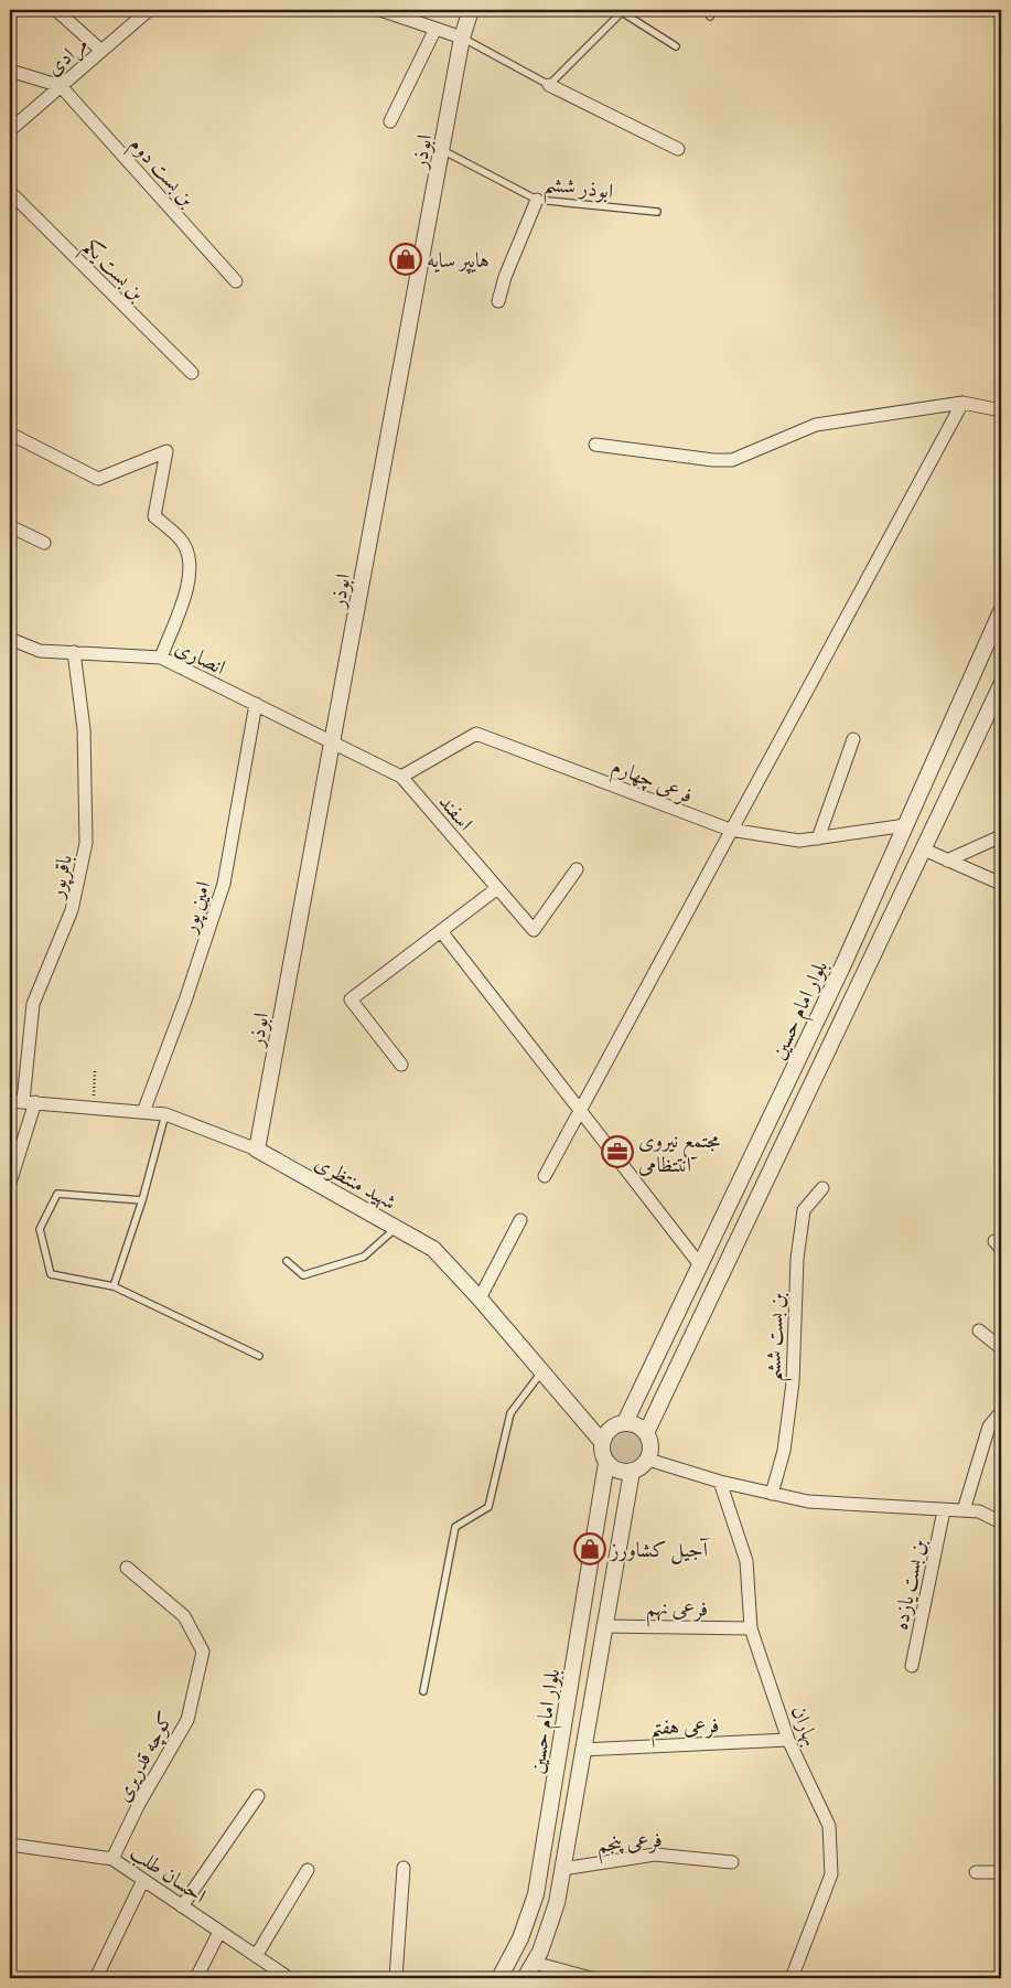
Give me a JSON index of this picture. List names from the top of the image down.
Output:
{
  "streets": {
    "street": [
      "مرادی",
      "ابوذر",
      "بن بست دوم",
      "بن بست یکم",
      "انصاری",
      "فرعی چهارم",
      "اسفند",
      "باقرپور",
      "امین پور",
      "بلوار امام حسین",
      "شهید منتظری",
      "بن بست ششم",
      "بن بست یازده",
      "فرعی نهم",
      "فرعی هفتم",
      "بهاران",
      "کوچه قدریری",
      "فرعی پنجم",
      "احسان طلب"
    ],
    "lane": ["ابوذر ششم"]
  },
  "crossings": [
    ["مرادی", "بن بست دوم"],
    ["ابوذر", "ابوذر ششم"],
    ["ابوذر", "انصاری"],
    ["ابوذر", "اسفند"],
    ["ابوذر", "شهید منتظری"],
    ["انصاری", "اسفند"],
    ["انصاری", "باقرپور"],
    ["انصاری", "امین پور"],
    ["فرعی چهارم", "اسفند"],
    ["فرعی چهارم", "بلوار امام حسین"],
    ["باقرپور", "شهید منتظری"],
    ["امین پور", "شهید منتظری"],
    ["بلوار امام حسین", "شهید منتظری"],
    ["بلوار امام حسین", "فرعی نهم"],
    ["بلوار امام حسین", "فرعی هفتم"],
    ["بلوار امام حسین", "فرعی پنجم"],
    ["فرعی نهم", "بهاران"],
    ["فرعی هفتم", "بهاران"],
    ["کوچه قدریری", "احسان طلب"]
  ],
  "places": {
    "shop": ["هایپر‌ سایه", "آجیل کشاورز"],
    "office": ["مجتمع نیروی انتتظامی"]
  }
}
